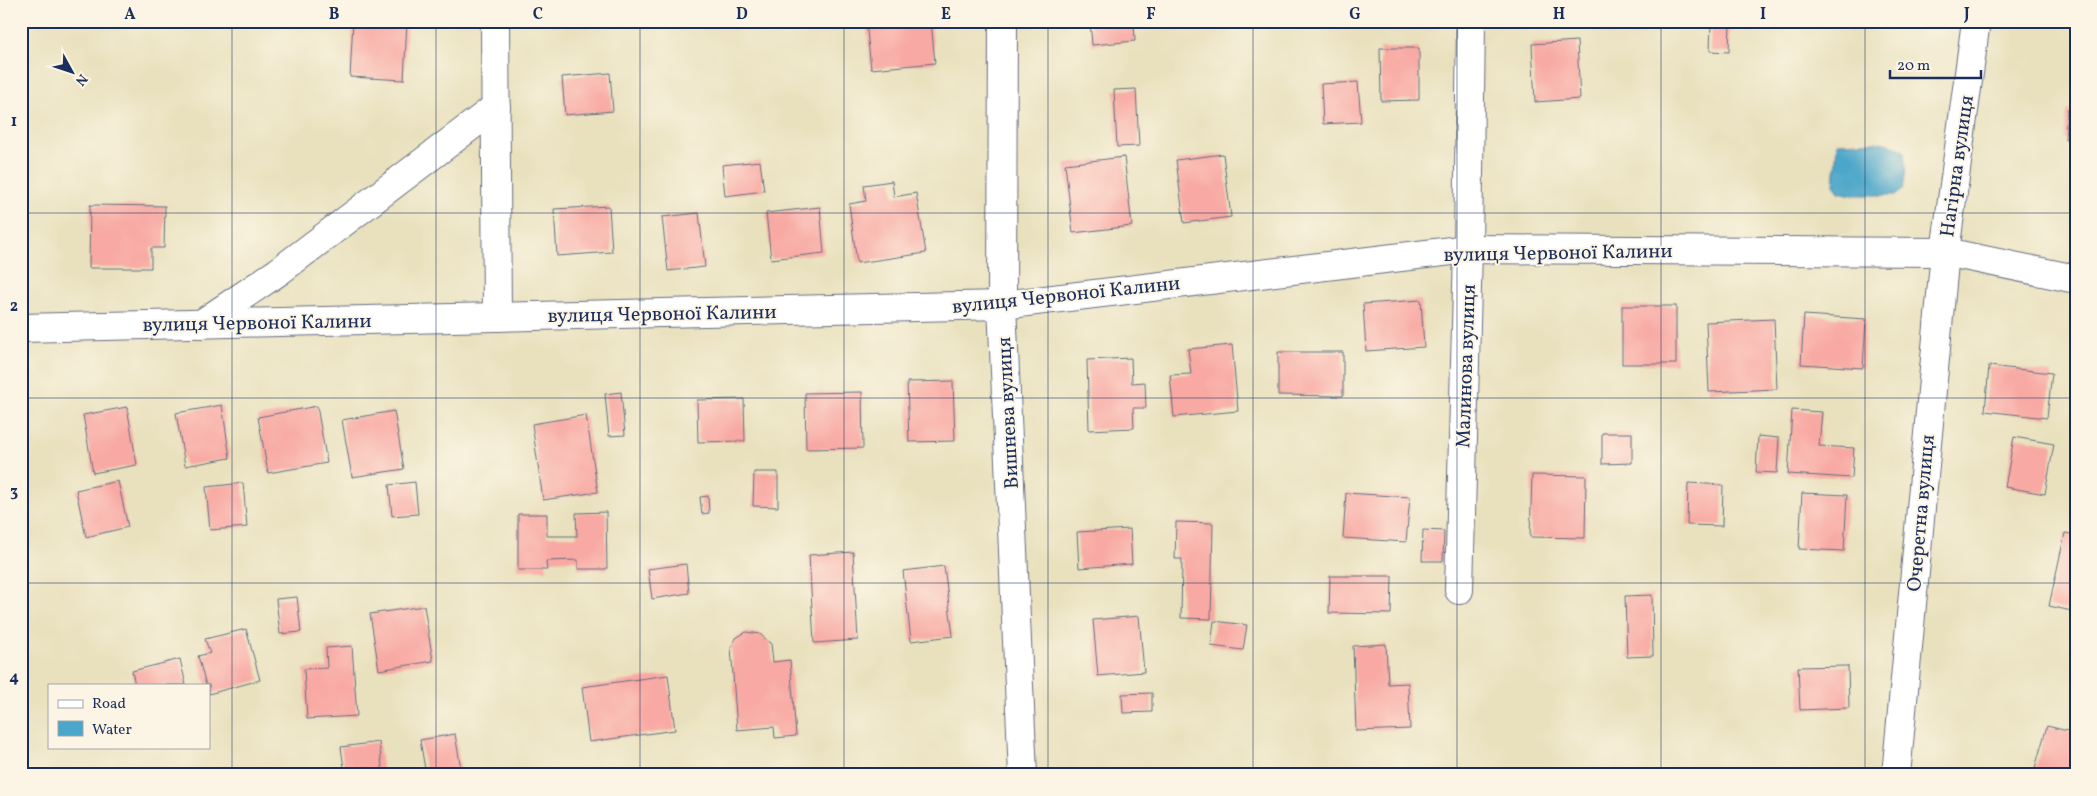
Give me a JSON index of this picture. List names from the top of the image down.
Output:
{
  "streets": {
    "street": [
      "Нагірна вулиця",
      "вулиця Червоної Калини",
      "Малинова вулиця",
      "Вишнева вулиця",
      "Очеретна вулиця"
    ]
  },
  "crossings": [
    ["Нагірна вулиця", "вулиця Червоної Калини"],
    ["Нагірна вулиця", "Очеретна вулиця"],
    ["вулиця Червоної Калини", "Малинова вулиця"],
    ["вулиця Червоної Калини", "Вишнева вулиця"],
    ["вулиця Червоної Калини", "Очеретна вулиця"]
  ],
  "legend": ["Road", "Water"],
  "scale_bar": "20 m",
  "north": "bottom right",
  "grid": {
    "columns": [
      "A",
      "B",
      "C",
      "D",
      "E",
      "F",
      "G",
      "H",
      "I",
      "J"
    ],
    "rows": [
      "1",
      "2",
      "3",
      "4"
    ]
  }
}
